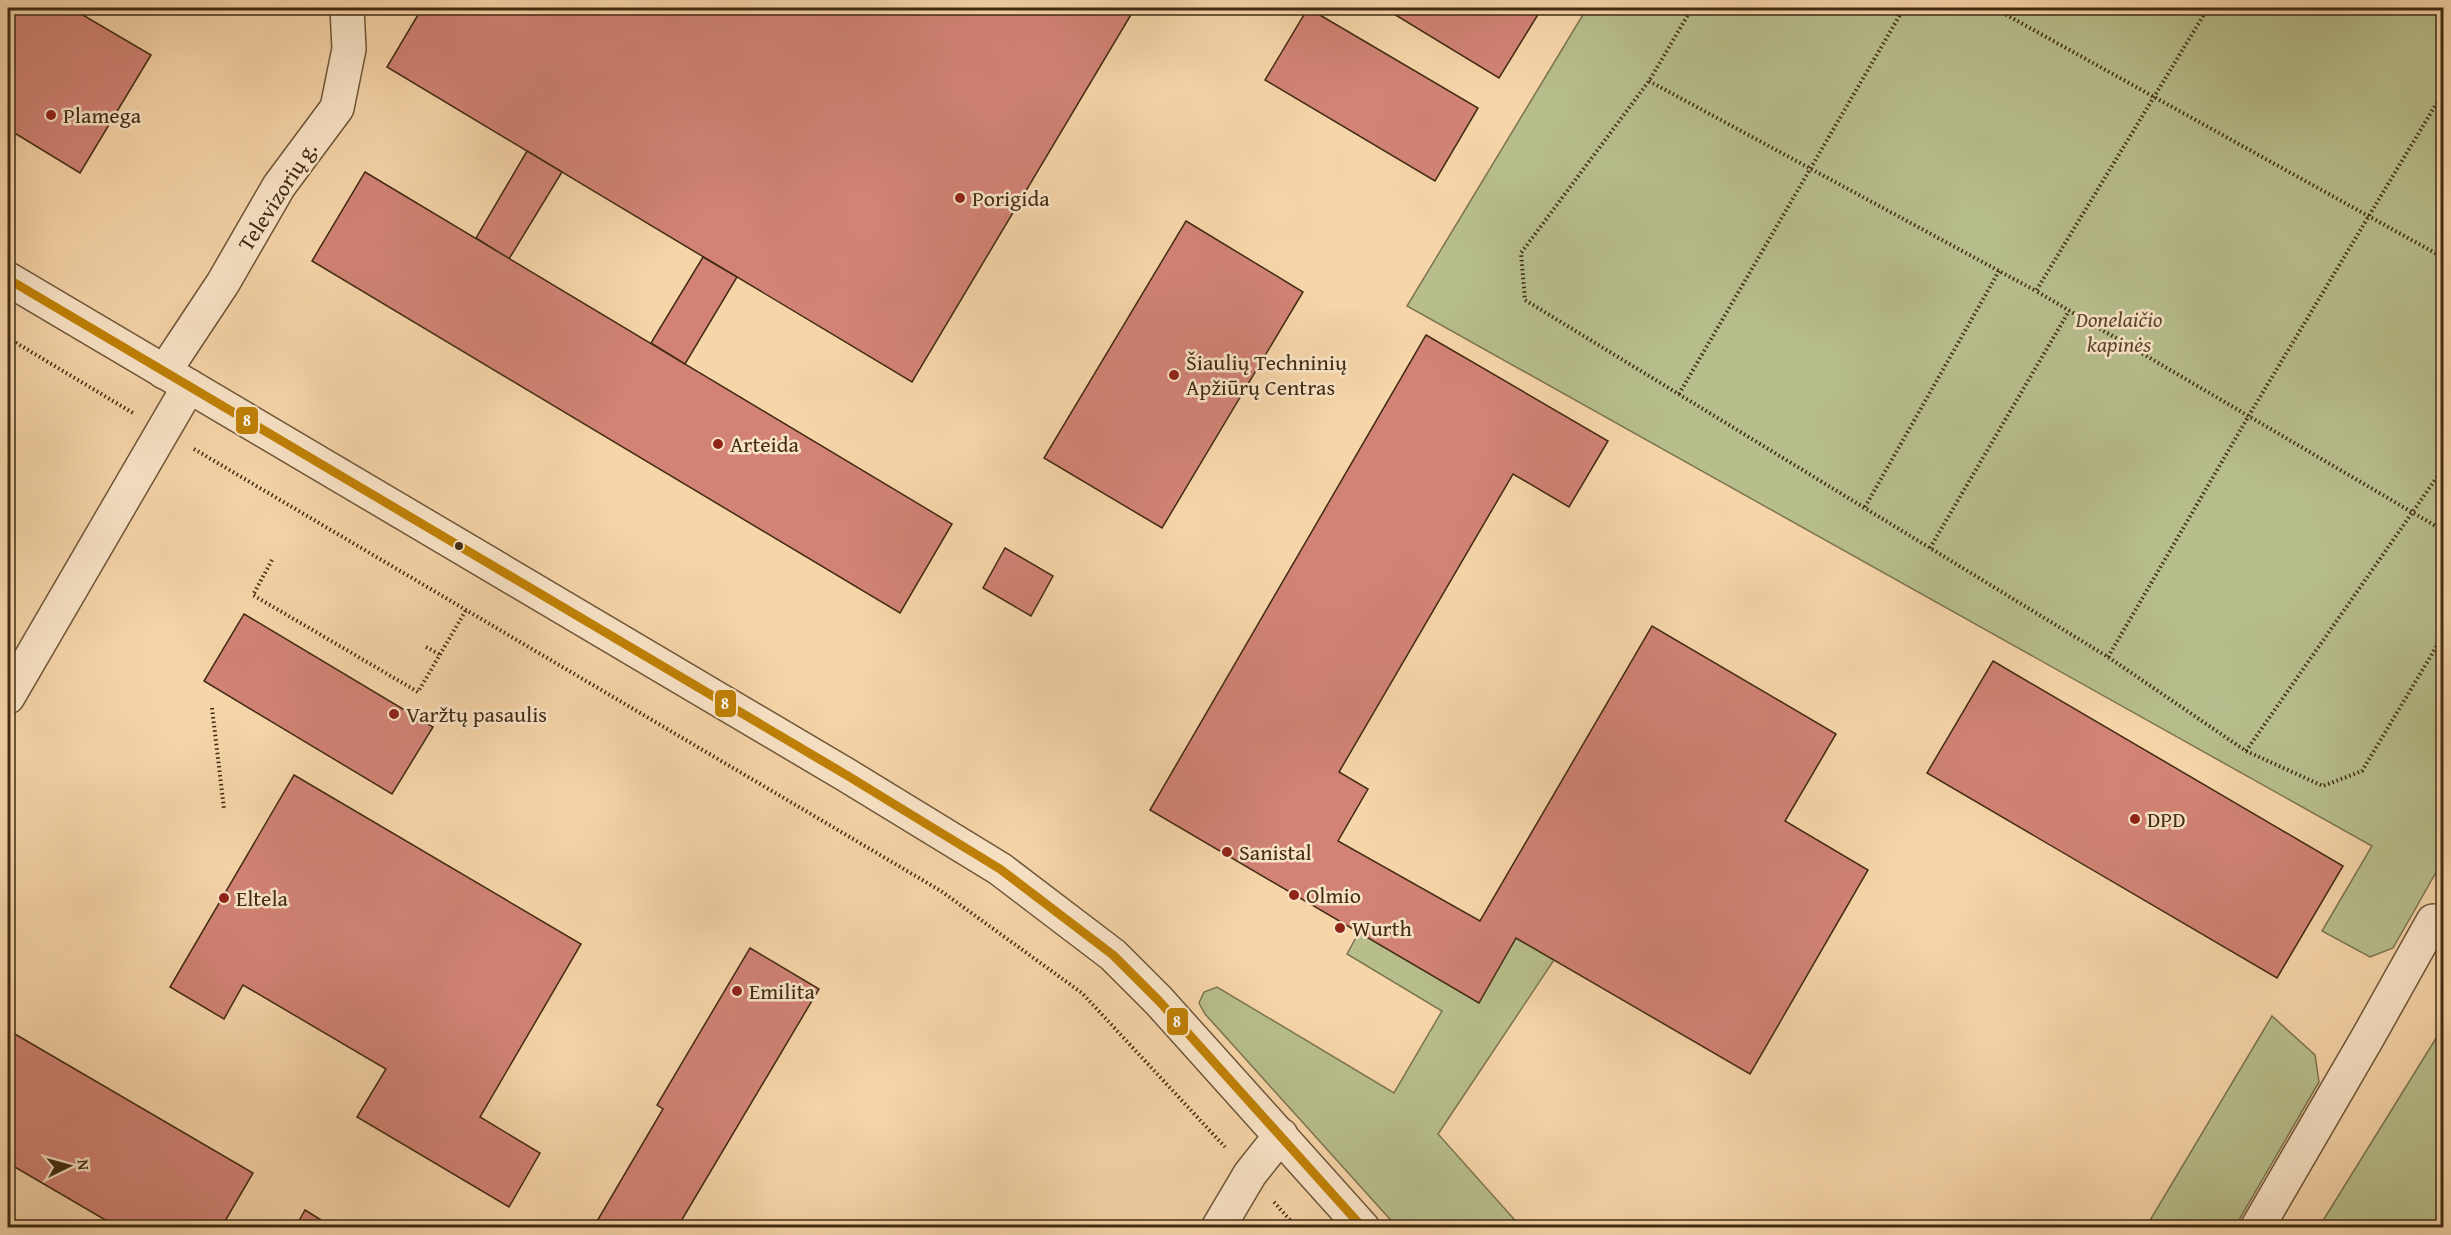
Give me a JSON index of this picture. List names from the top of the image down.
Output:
{
  "streets": {
    "street": ["Televizorių g."]
  },
  "parks": ["Donelaičio kapinės"],
  "places": [
    "Plamega",
    "Porigida",
    "Šiaulių Techninių Apžiūrų Centras",
    "Arteida",
    "Varžtų pasaulis",
    "DPD",
    "Sanistal",
    "Olmio",
    "Eltela",
    "Wurth",
    "Emilita"
  ],
  "lines": ["transit line 8"],
  "north": "right"
}
